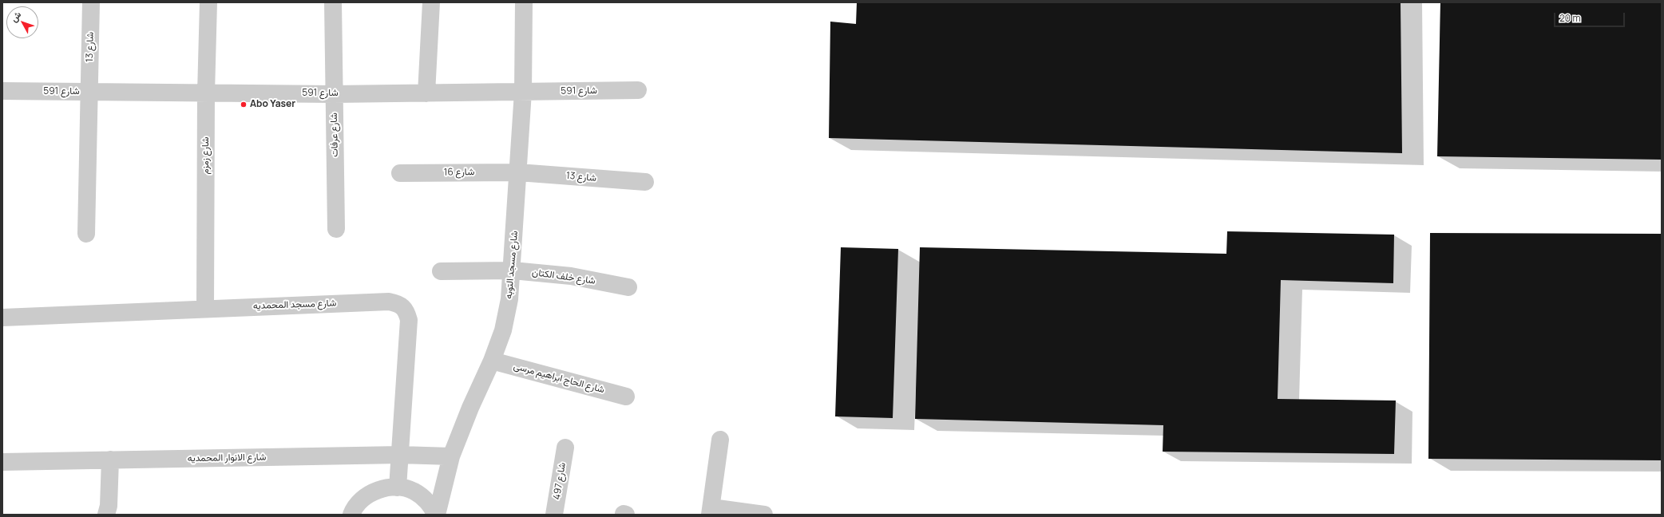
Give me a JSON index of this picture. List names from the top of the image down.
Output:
{
  "streets": {
    "street": [
      "شارع 13",
      "شارع 591",
      "شارع عرفات",
      "شارع زمزم",
      "شارع 16",
      "شارع مسجد التوبه",
      "شارع خلف الكتان",
      "شارع مسجد المحمديه",
      "شارع الحاج ابراهيم مرسى",
      "شارع الانوار المحمديه",
      "شارع 497"
    ]
  },
  "crossings": [
    ["شارع 13", "شارع 591"],
    ["شارع 13", "شارع 16"],
    ["شارع 13", "شارع مسجد التوبه"],
    ["شارع 591", "شارع عرفات"],
    ["شارع 591", "شارع زمزم"],
    ["شارع 591", "شارع مسجد التوبه"],
    ["شارع زمزم", "شارع مسجد المحمديه"],
    ["شارع 16", "شارع مسجد التوبه"],
    ["شارع مسجد التوبه", "شارع خلف الكتان"],
    ["شارع مسجد التوبه", "شارع الحاج ابراهيم مرسى"],
    ["شارع مسجد التوبه", "شارع الانوار المحمديه"],
    ["شارع مسجد المحمديه", "شارع الانوار المحمديه"]
  ],
  "places": ["Abo Yaser"],
  "scale_bar": "20 m",
  "north": "top left"
}
